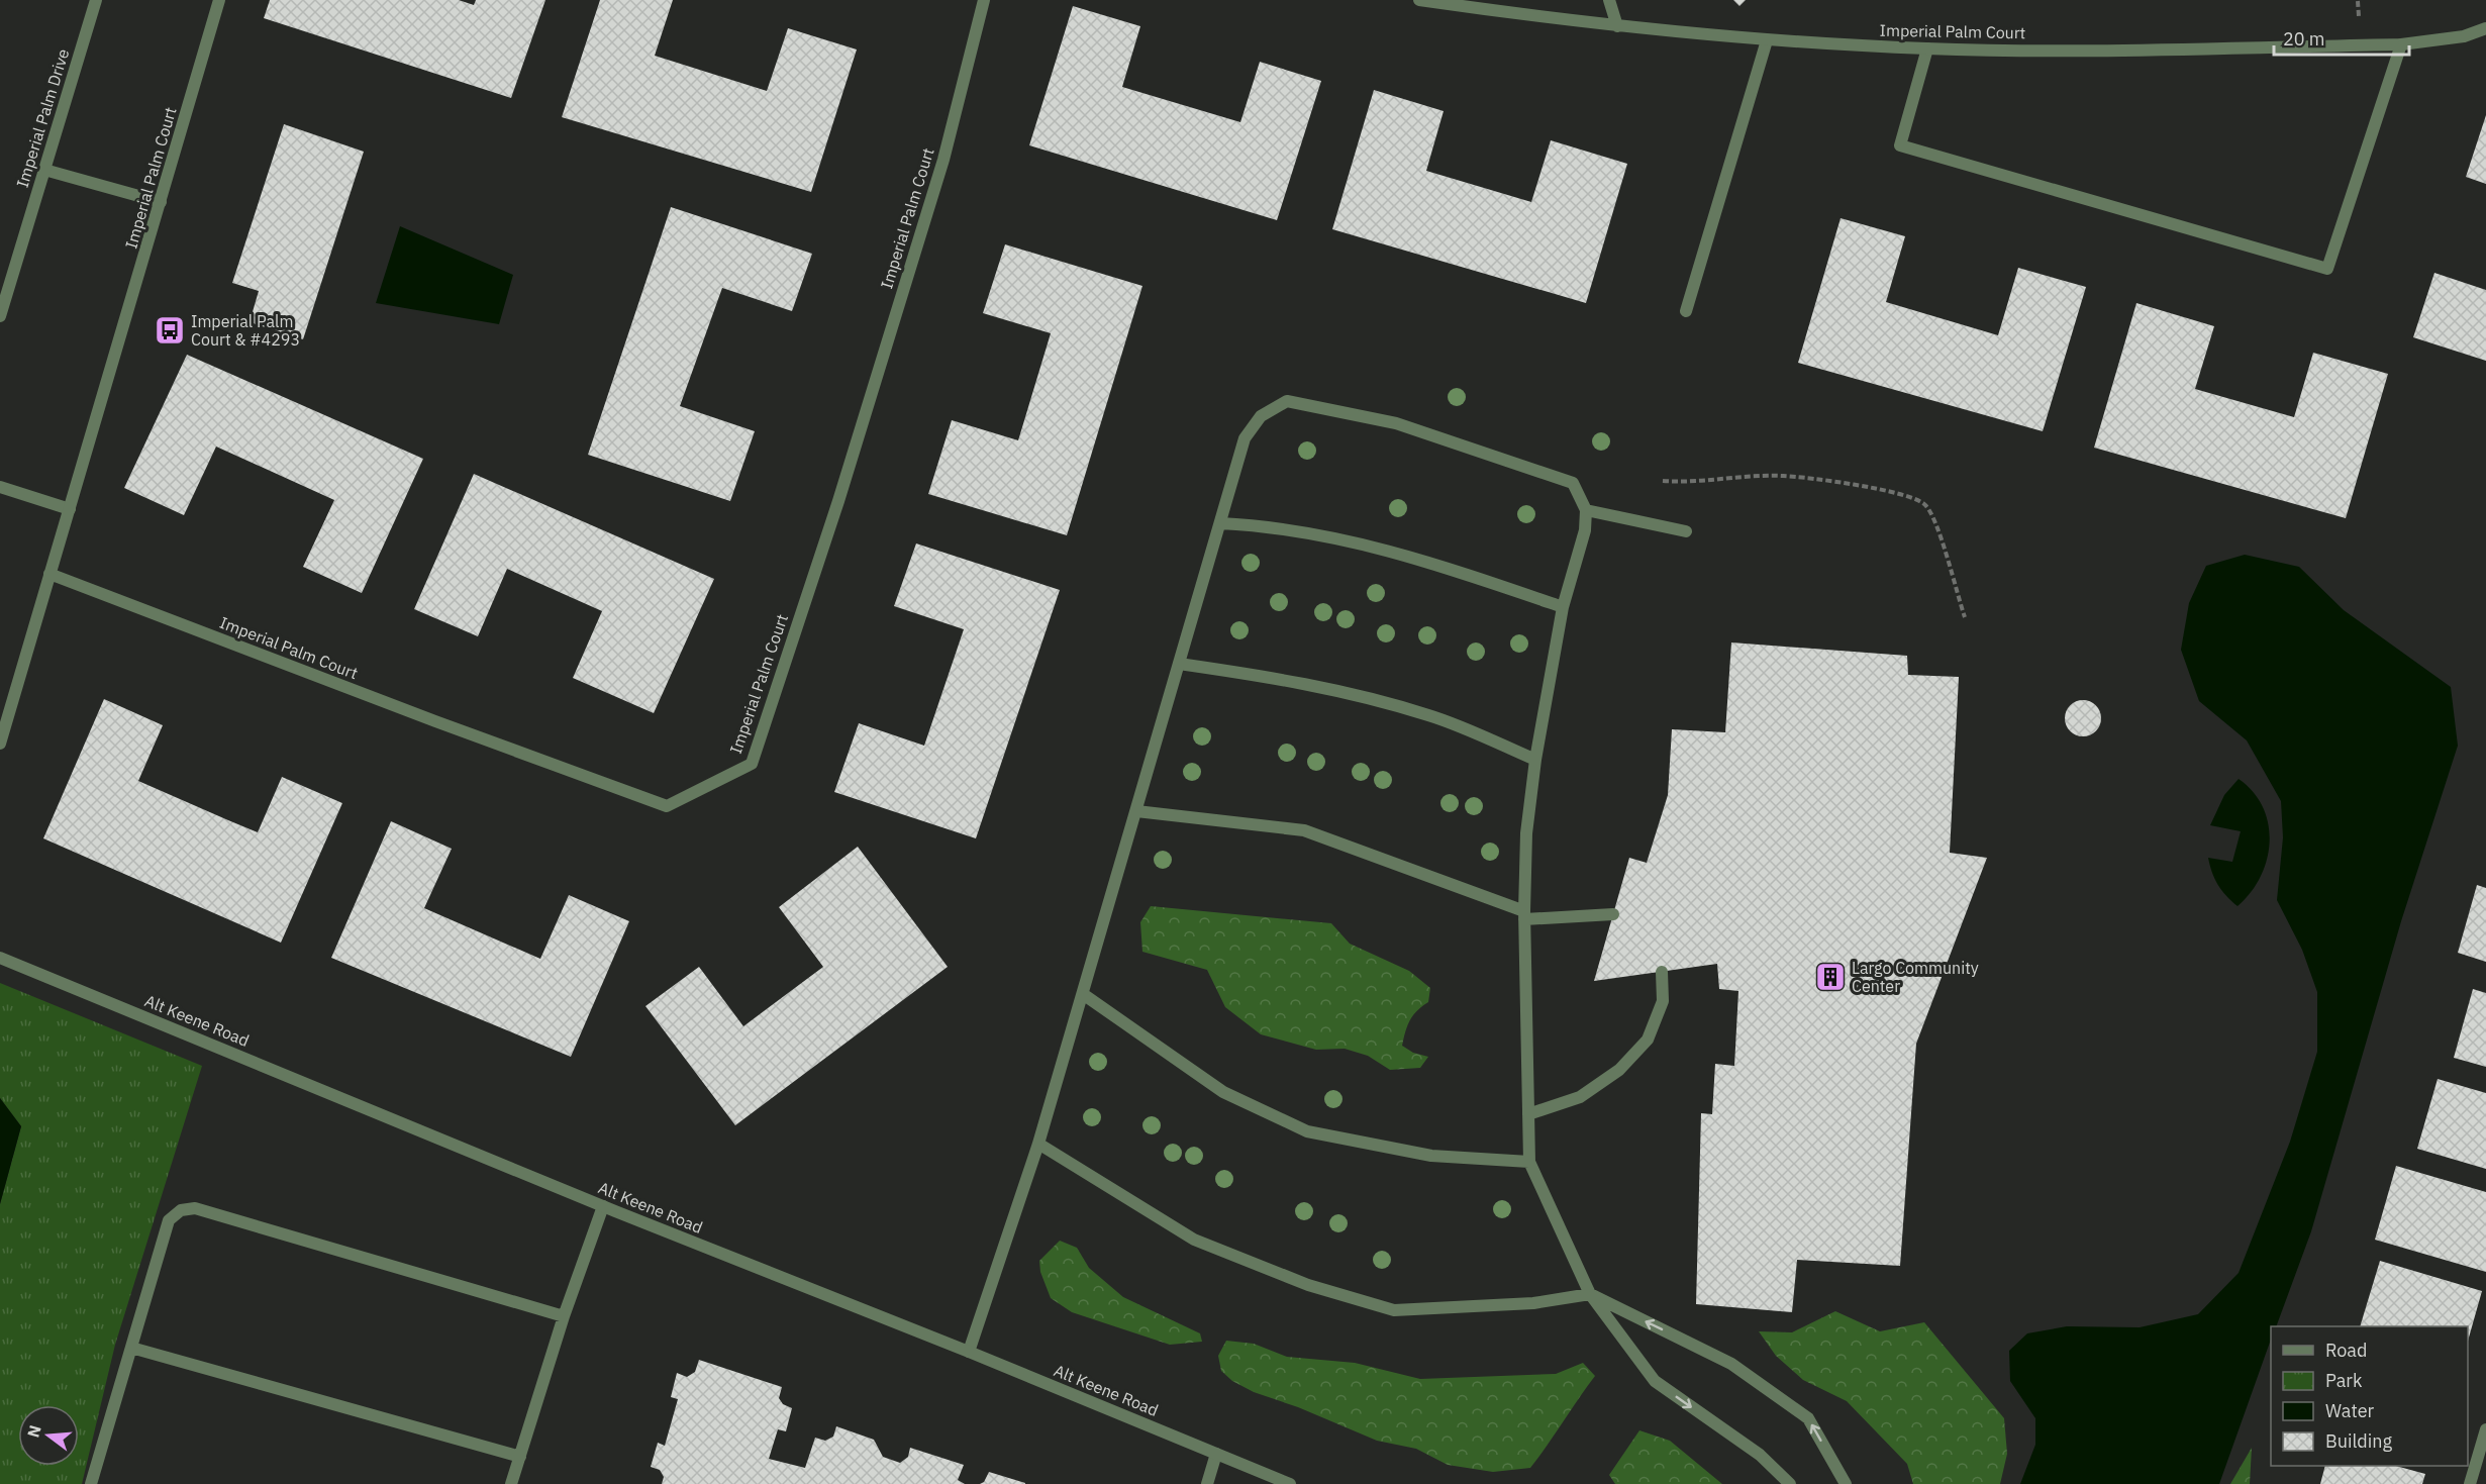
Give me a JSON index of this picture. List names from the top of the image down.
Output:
{
  "streets": {
    "street": ["Imperial Palm Court", "Imperial Palm Drive", "Alt Keene Road"]
  },
  "places": {
    "bus stop": ["Imperial Palm Court & #4293"],
    "building": ["Largo Community Center"]
  },
  "legend": [
    "Road",
    "Park",
    "Water",
    "Building"
  ],
  "scale_bar": "20 m",
  "north": "left"
}
